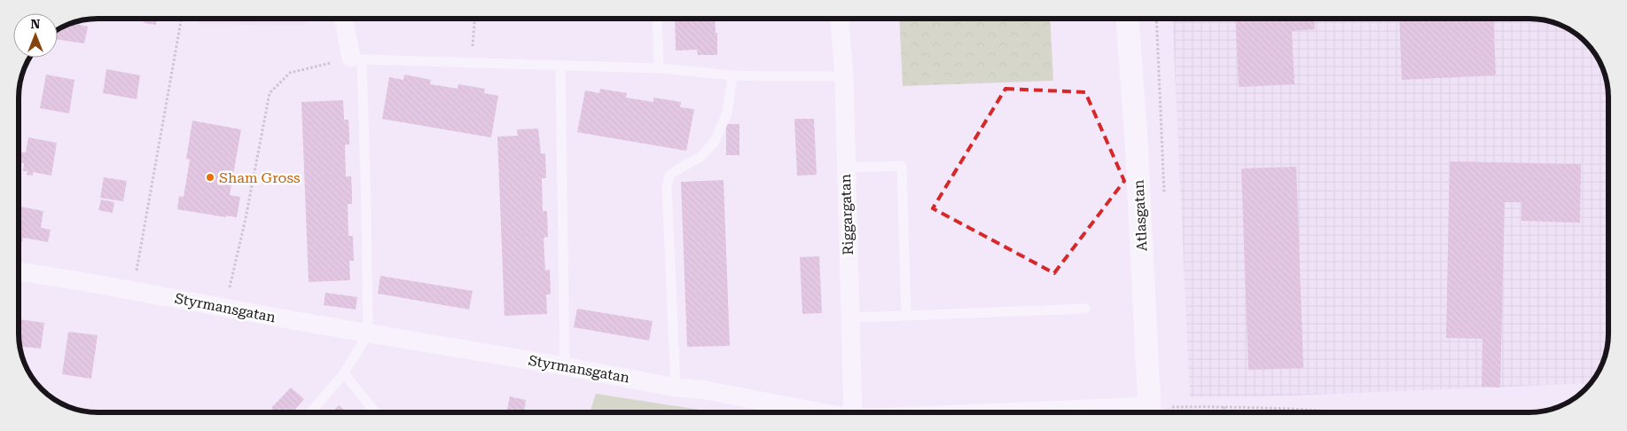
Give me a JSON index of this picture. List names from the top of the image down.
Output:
{
  "streets": {
    "street": ["Riggargatan", "Atlasgatan", "Styrmansgatan"]
  },
  "crossings": [
    ["Atlasgatan", "Styrmansgatan"]
  ],
  "places": ["Sham Gross"],
  "north": "top"
}
